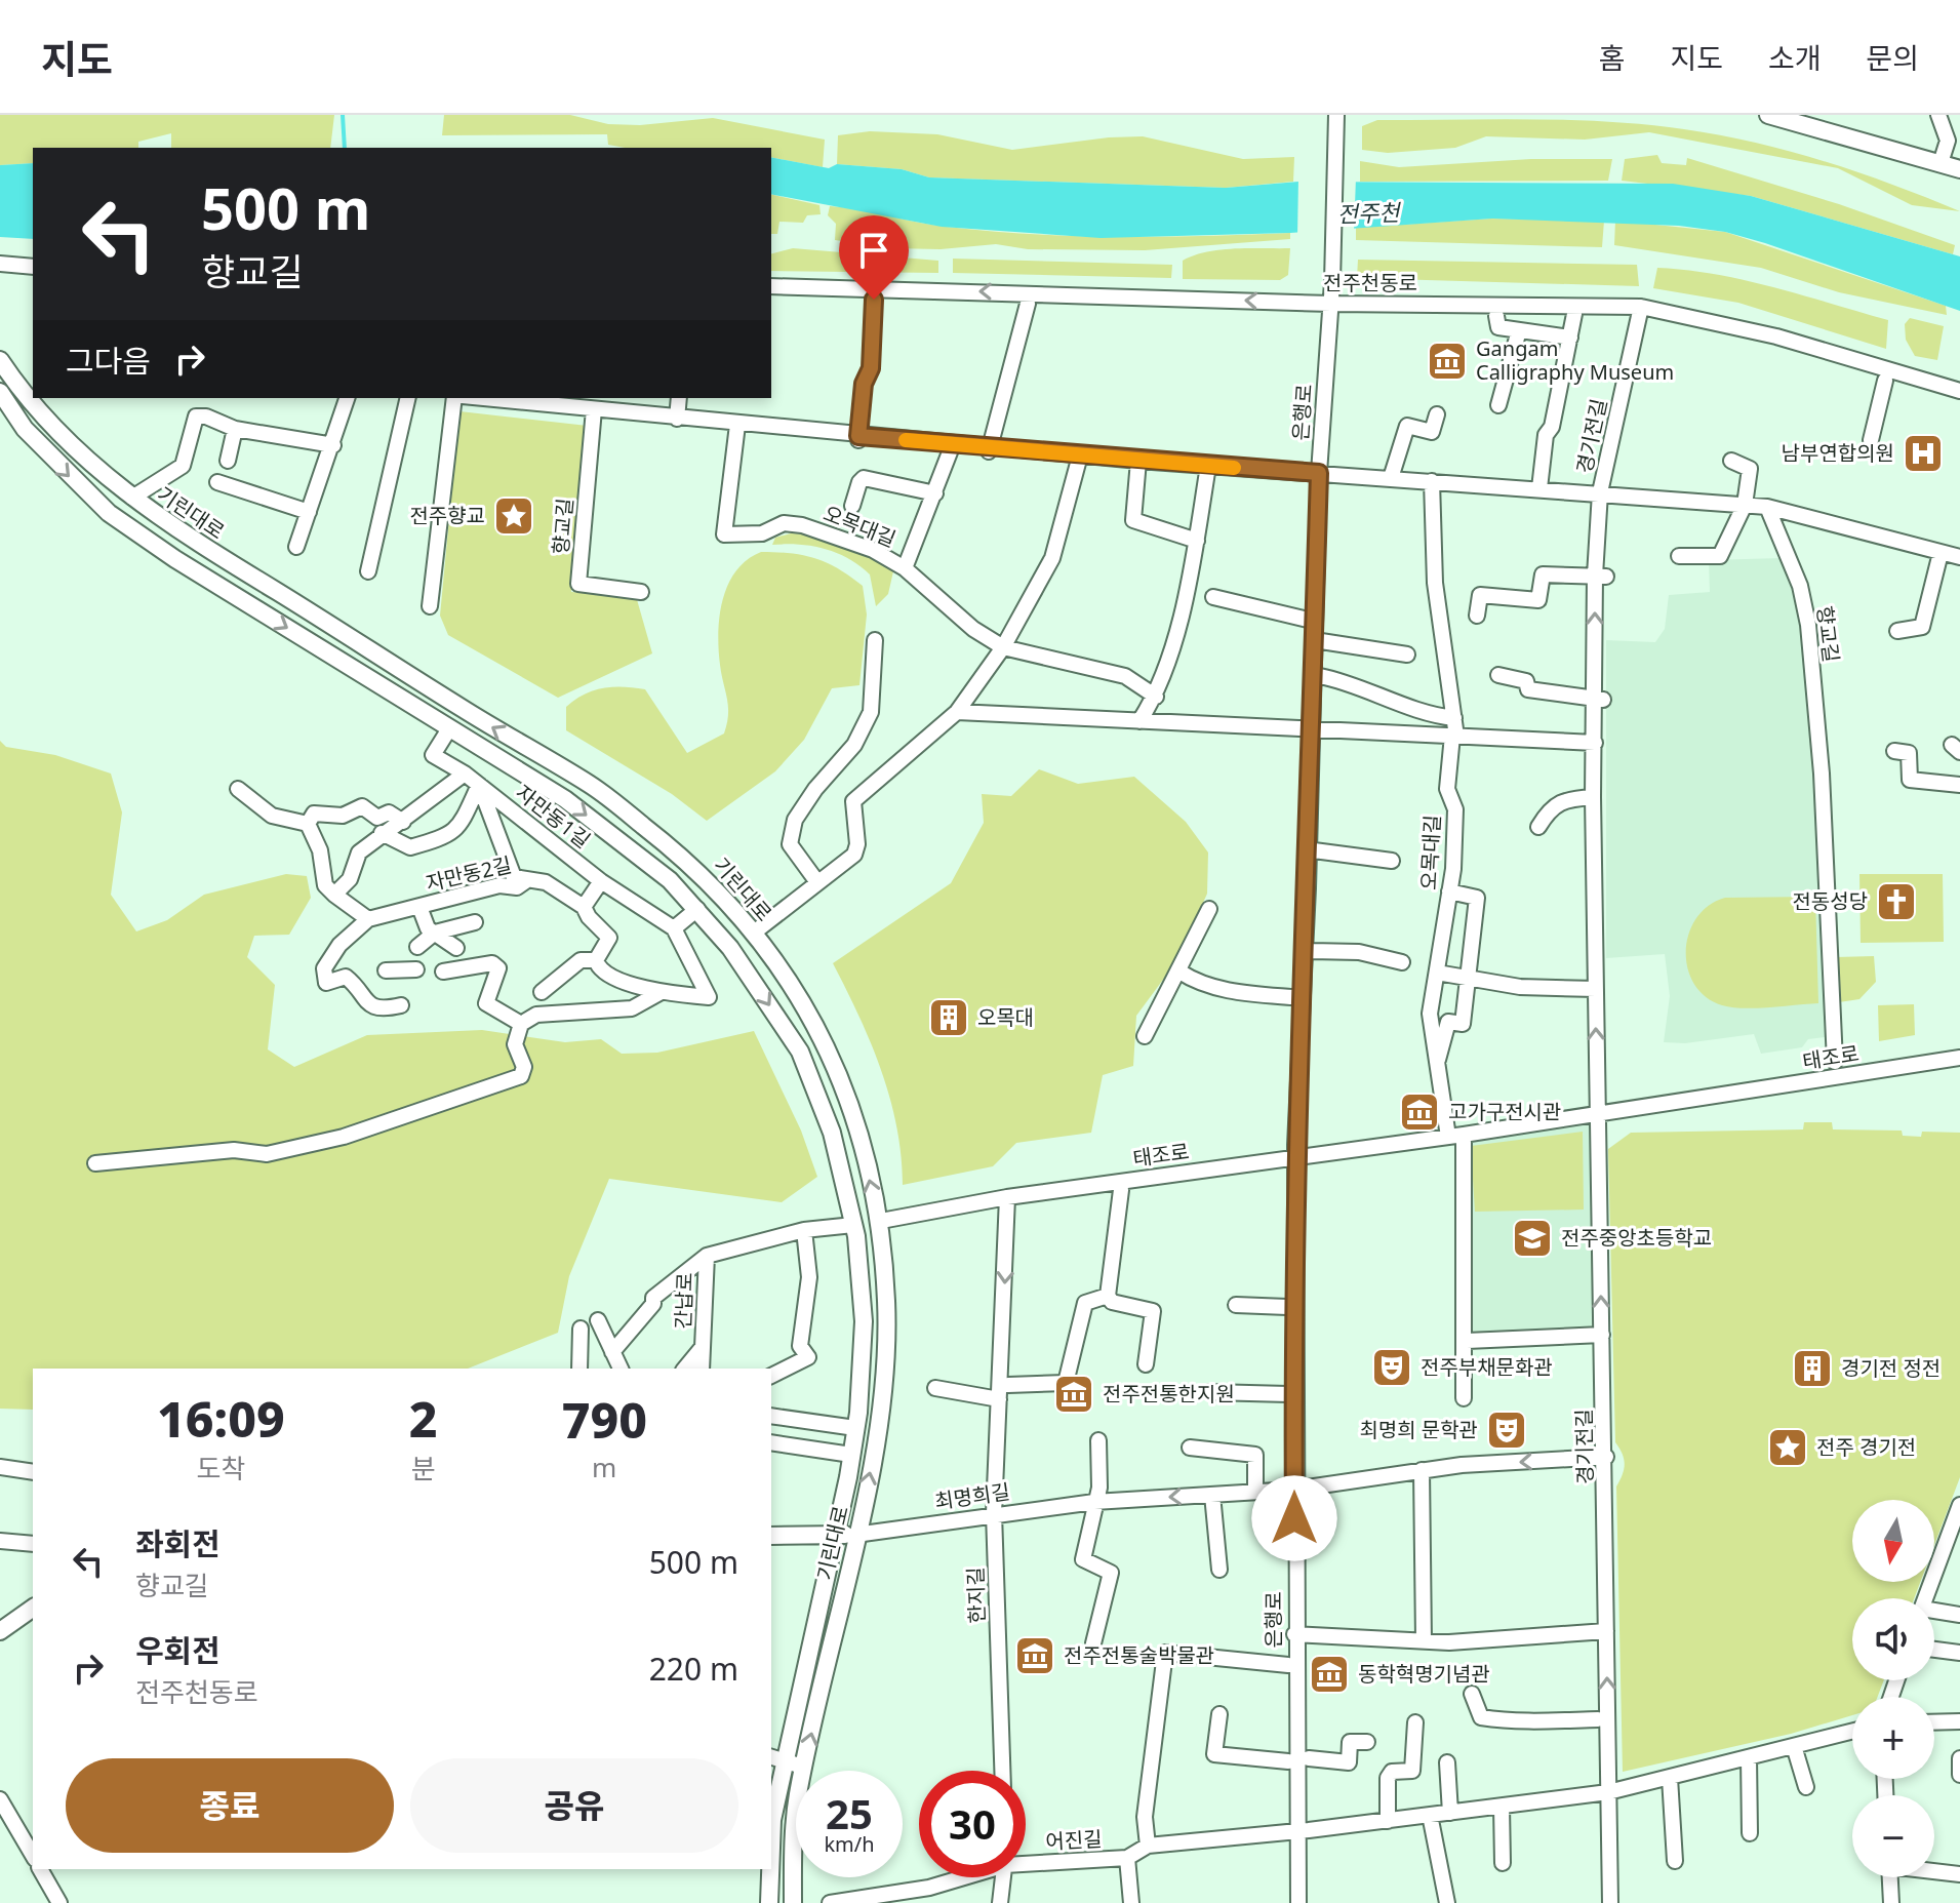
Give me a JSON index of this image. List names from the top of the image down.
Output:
{
  "streets": {
    "street": [
      "전주천동로",
      "은행로",
      "경기전길",
      "기린대로",
      "향교길",
      "오목대길",
      "자만동1길",
      "자만동2길",
      "태조로",
      "간납로",
      "최명희길",
      "한지길",
      "어진길"
    ]
  },
  "crossings": [
    ["전주천동로", "은행로"],
    ["전주천동로", "경기전길"],
    ["은행로", "태조로"],
    ["은행로", "최명희길"],
    ["은행로", "어진길"],
    ["경기전길", "태조로"],
    ["경기전길", "최명희길"],
    ["경기전길", "어진길"],
    ["기린대로", "자만동1길"],
    ["기린대로", "태조로"],
    ["기린대로", "최명희길"],
    ["향교길", "태조로"],
    ["자만동1길", "자만동2길"],
    ["태조로", "한지길"],
    ["최명희길", "한지길"]
  ],
  "one_way": ["전주천동로", "경기전길", "한지길"],
  "water": ["전주천"],
  "places": {
    "museum": [
      "Gangam Calligraphy Museum",
      "고가구전시관",
      "전주전통한지원",
      "전주전통술박물관",
      "동학혁명기념관"
    ],
    "hospital": ["남부연합의원"],
    "place": ["전주향교", "전주 경기전"],
    "church": ["전동성당"],
    "building": ["오목대", "경기전 정전"],
    "school or university": ["전주중앙초등학교"],
    "theatre": ["전주부채문화관", "최명희 문학관"]
  },
  "north": "bottom",
  "page": {
    "header": "지도",
    "nav": [
      "홈",
      "지도",
      "소개",
      "문의"
    ],
    "turn": ["500 m", "향교길"],
    "then": "그다음",
    "eta": [
      "16:09",
      "도착",
      "2",
      "분",
      "790",
      "m"
    ],
    "map_buttons": ["+", "−"],
    "list": [
      {
        "name": "좌회전",
        "note": "향교길",
        "value": "500 m"
      },
      {
        "name": "우회전",
        "note": "전주천동로",
        "value": "220 m"
      }
    ],
    "buttons": ["종료", "공유"],
    "speed": "25 km/h",
    "limit": "30"
  }
}
